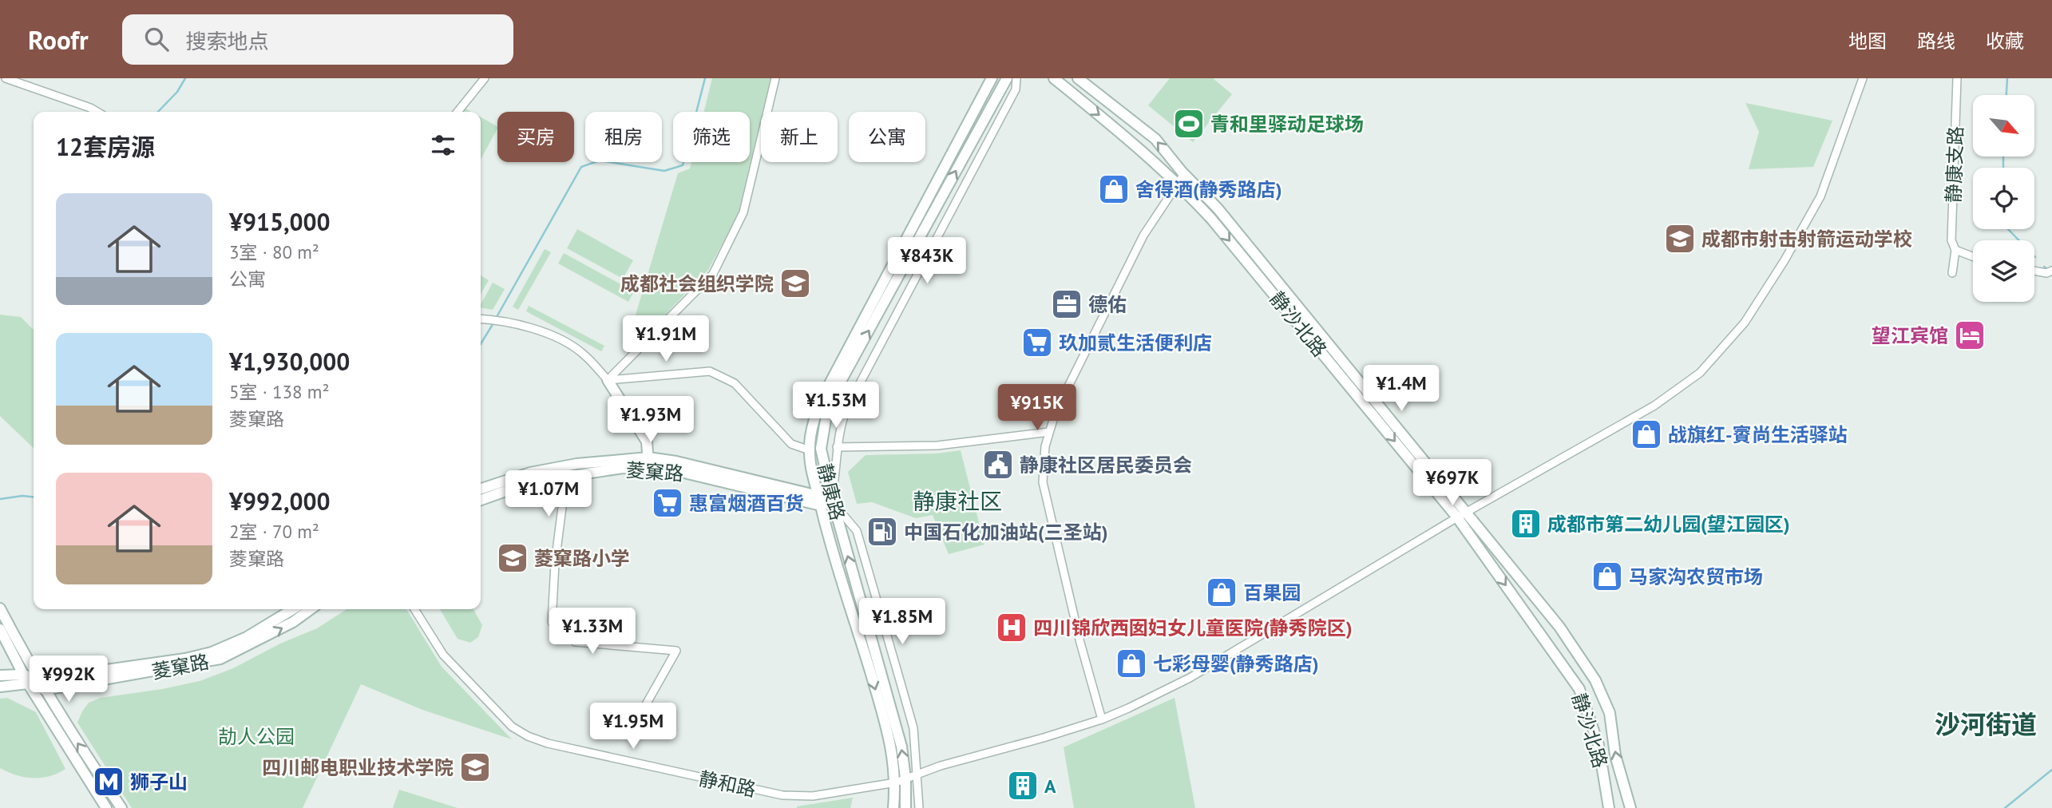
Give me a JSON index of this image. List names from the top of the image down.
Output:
{
  "streets": {
    "street": [
      "静康支路",
      "静沙北路",
      "菱窠路",
      "静康路",
      "静和路"
    ]
  },
  "crossings": [
    ["静沙北路", "静和路"],
    ["菱窠路", "静康路"],
    ["静康路", "静和路"]
  ],
  "districts": ["静康社区", "沙河街道"],
  "parks": ["劼人公园"],
  "places": {
    "sports": ["青和里驿动足球场"],
    "shop": [
      "舍得酒(静秀路店)",
      "战旗红-賨尚生活驿站",
      "马家沟农贸市场",
      "百果园",
      "七彩母婴(静秀路店)"
    ],
    "school or university": [
      "成都市射击射箭运动学校",
      "成都社会组织学院",
      "菱窠路小学",
      "四川邮电职业技术学院"
    ],
    "office": ["德佑"],
    "hotel": ["望江宾馆"],
    "supermarket": ["玖加贰生活便利店", "惠富烟酒百货"],
    "public building": ["静康社区居民委员会"],
    "building": ["成都市第二幼儿园(望江园区)", "A"],
    "fuel station": ["中国石化加油站(三圣站)"],
    "hospital": ["四川锦欣西囡妇女儿童医院(静秀院区)"],
    "metro station": ["狮子山"]
  },
  "north": "bottom right",
  "page": {
    "header": "Roofr",
    "search": "搜索地点",
    "nav": ["地图", "路线", "收藏"],
    "chip": [
      "买房",
      "租房",
      "筛选",
      "新上",
      "公寓"
    ],
    "heading": "12套房源",
    "list": [
      {
        "name": "¥915,000",
        "note": "3室 · 80 m² · 公寓"
      },
      {
        "name": "¥1,930,000",
        "note": "5室 · 138 m² · 菱窠路"
      },
      {
        "name": "¥992,000",
        "note": "2室 · 70 m² · 菱窠路"
      }
    ],
    "price": [
      "¥843K",
      "¥1.91M",
      "¥1.4M",
      "¥1.53M",
      "¥915K",
      "¥1.93M",
      "¥697K",
      "¥1.07M",
      "¥1.85M",
      "¥1.33M",
      "¥992K",
      "¥1.95M"
    ]
  }
}
